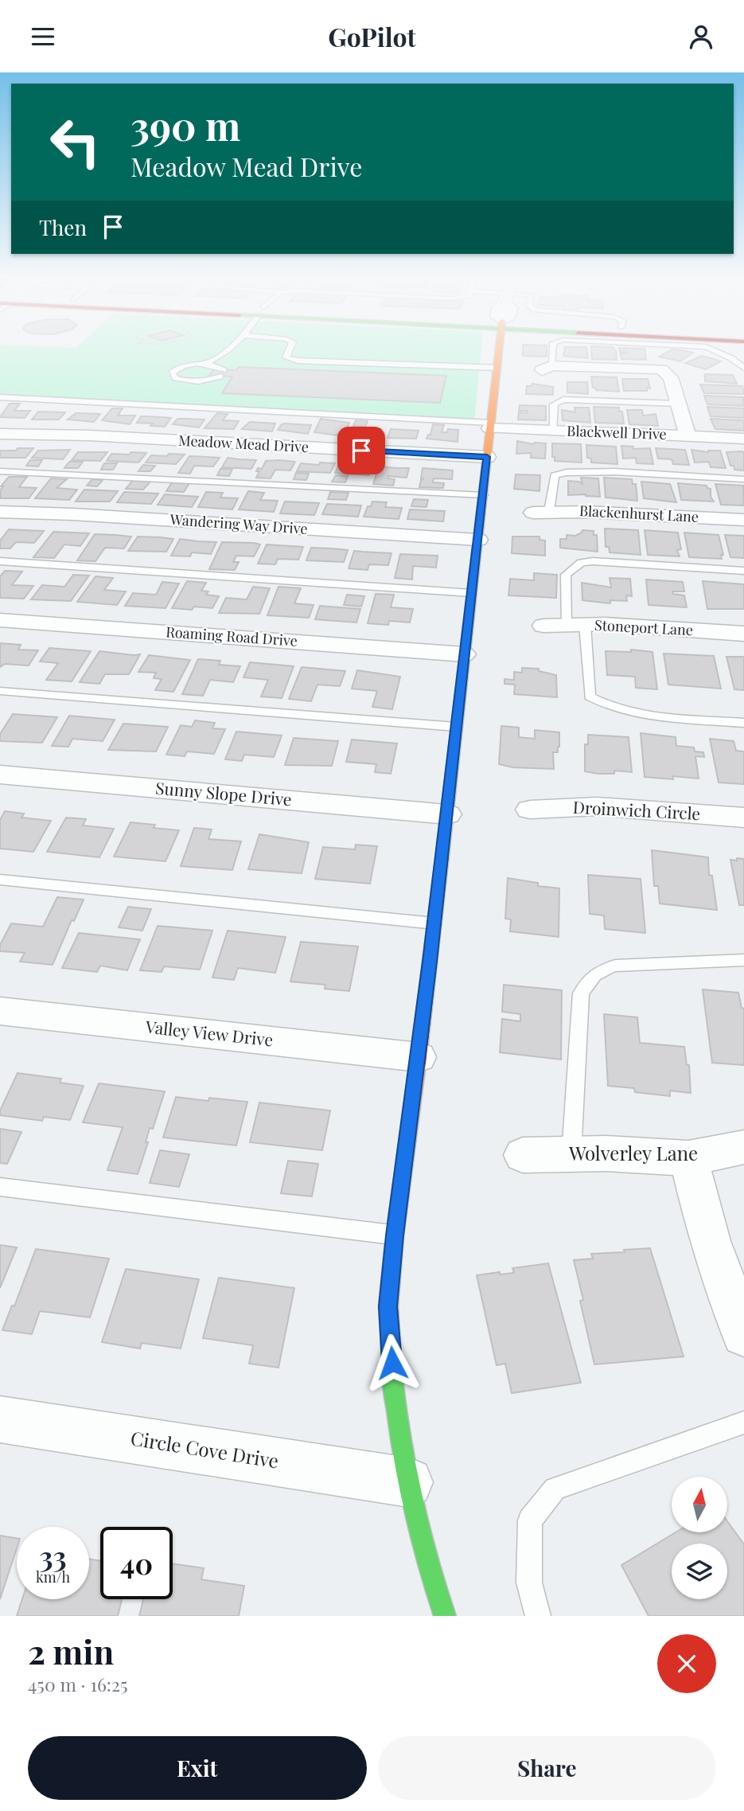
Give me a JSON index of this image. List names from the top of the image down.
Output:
{
  "streets": {
    "street": [
      "Blackwell Drive",
      "Meadow Mead Drive",
      "Blackenhurst Lane",
      "Wandering Way Drive",
      "Stoneport Lane",
      "Roaming Road Drive",
      "Sunny Slope Drive",
      "Droinwich Circle",
      "Valley View Drive",
      "Wolverley Lane",
      "Circle Cove Drive"
    ]
  },
  "north": "top",
  "page": {
    "header": "GoPilot",
    "turn": ["390 m", "Meadow Mead Drive"],
    "then": "Then",
    "speed": "33 km/h",
    "limit": "40",
    "heading": ["2 min", "450 m · 16:25"],
    "buttons": ["Exit", "Share"]
  }
}
